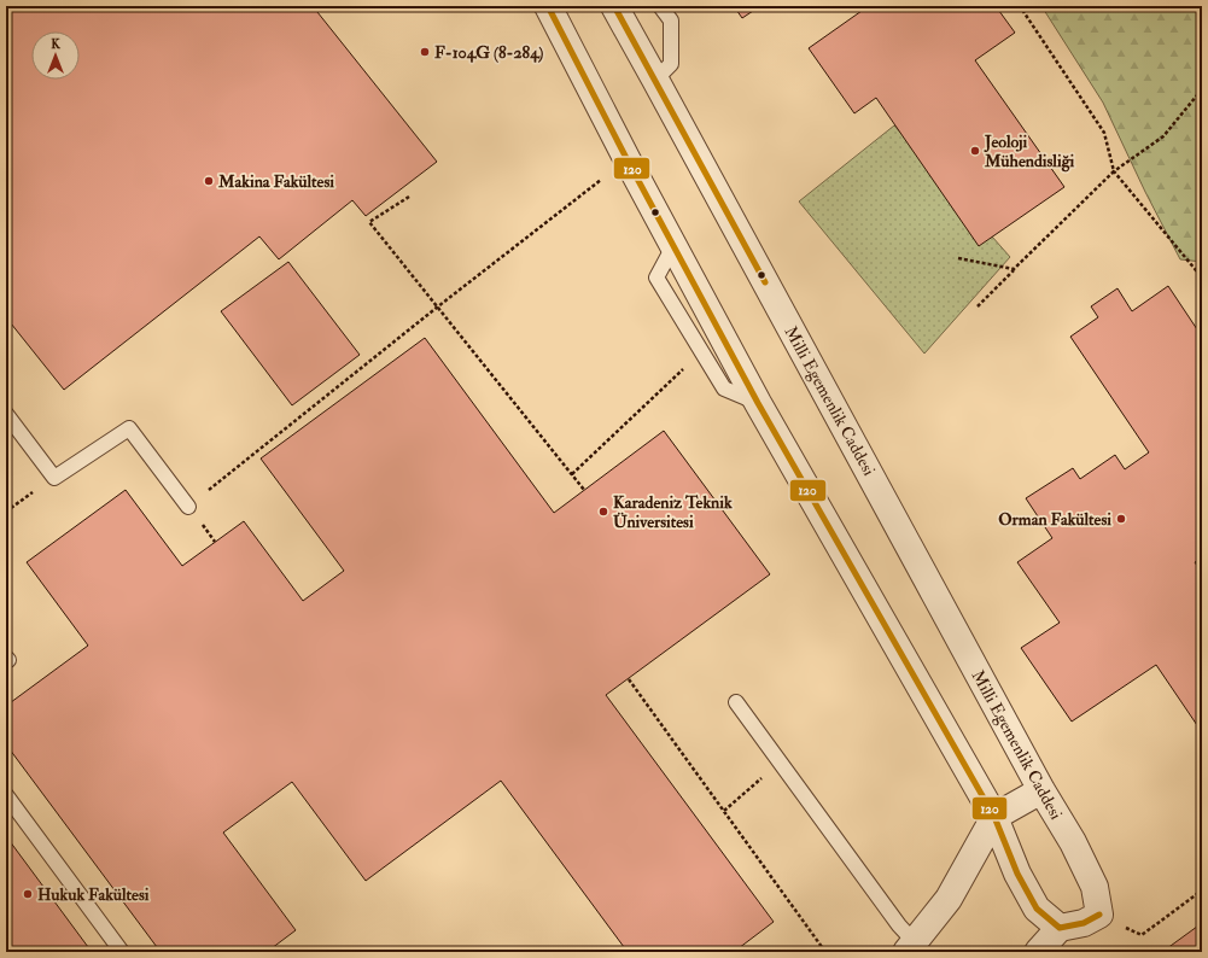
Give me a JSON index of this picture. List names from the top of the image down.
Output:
{
  "streets": {
    "street": ["Milli Egemenlik Caddesi"]
  },
  "places": [
    "F-104G (8-284)",
    "Jeoloji Mühendisliği",
    "Makina Fakültesi",
    "Karadeniz Teknik Üniversitesi",
    "Orman Fakültesi",
    "Hukuk Fakültesi"
  ],
  "lines": ["transit line 120"],
  "north": "top"
}
